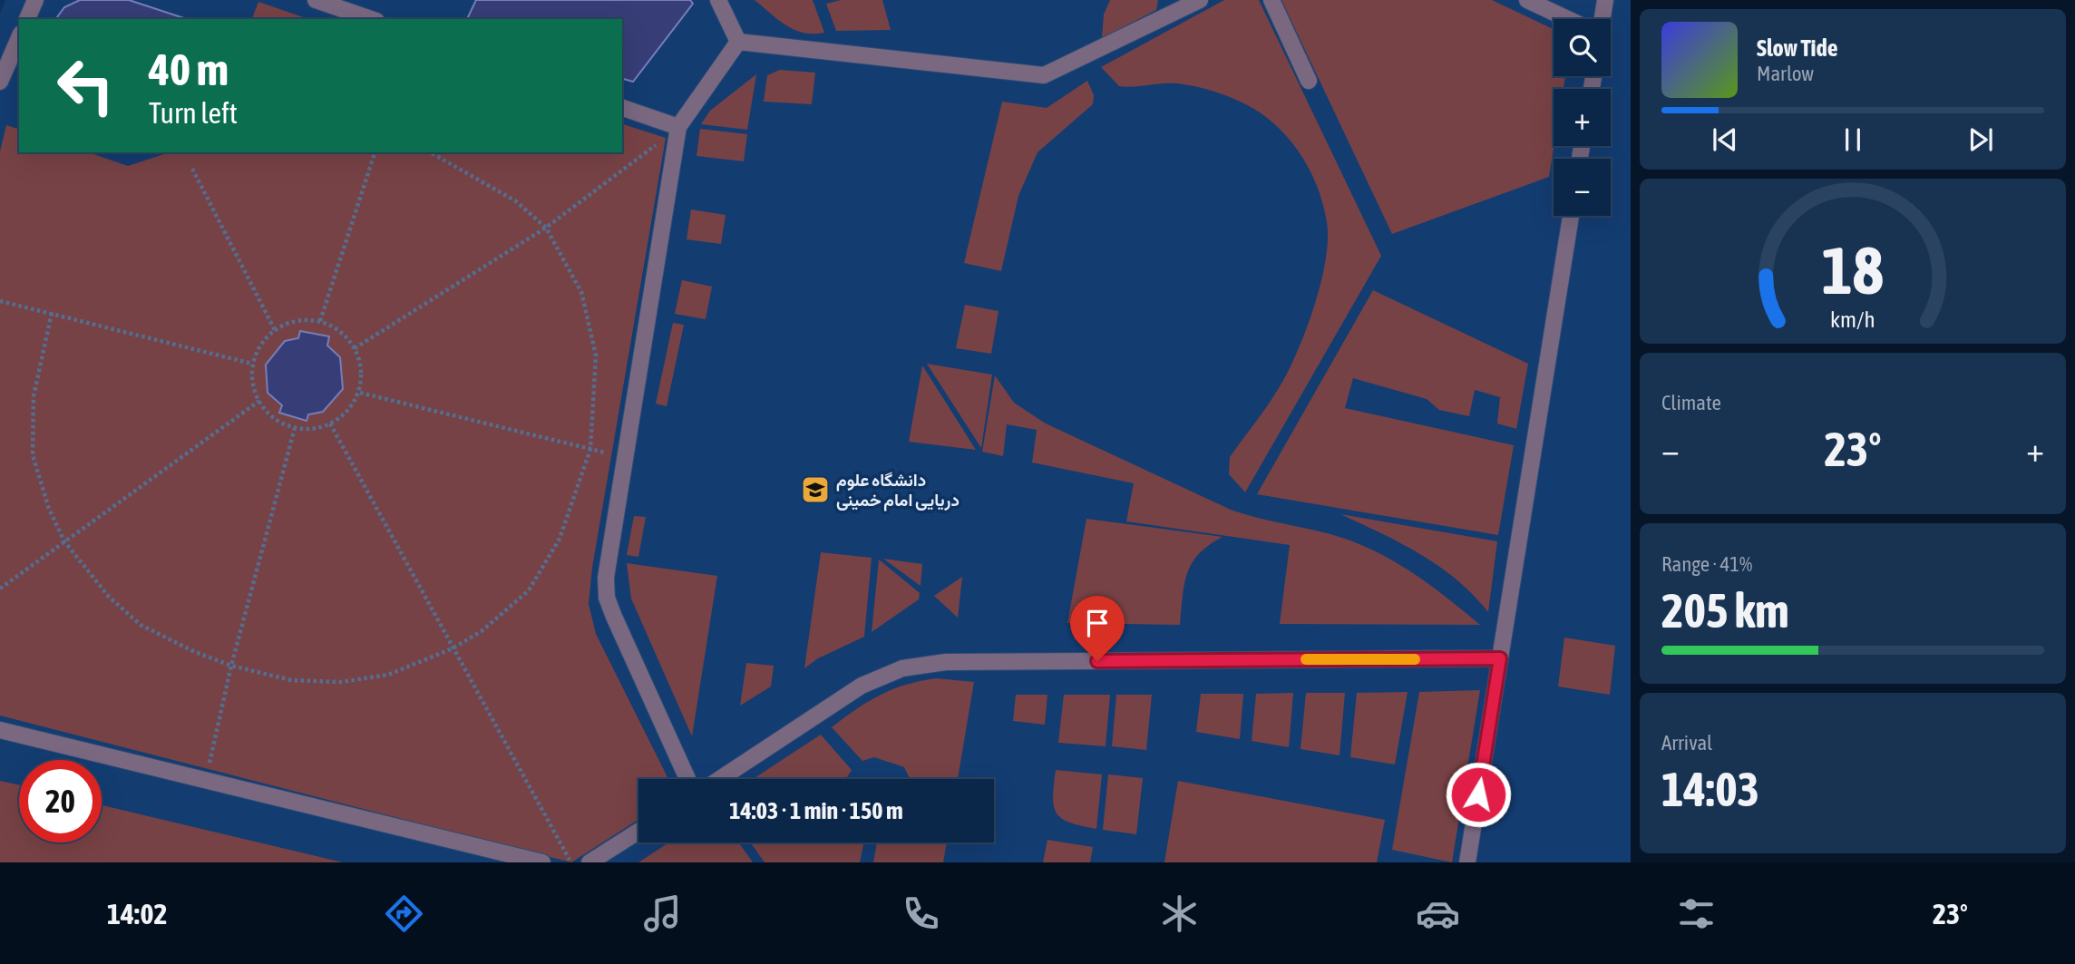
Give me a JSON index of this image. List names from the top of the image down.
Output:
{
  "places": {
    "school or university": ["دانشگاه علوم دریایی امام خمینی"]
  },
  "page": {
    "map_buttons": ["+", "−"],
    "turn": ["40 m", "Turn left"],
    "song": ["Slow Tide", "Marlow"],
    "tile": [
      "Climate",
      ["Range · 41%", "205 km"],
      ["Arrival", "14:03"]
    ],
    "heat": ["−", "23°", "+"],
    "limit": "20",
    "trip": "14:03 · 1 min · 150 m",
    "tabs": ["14:02", "23°"],
    "gauge": ["18", "km/h"]
  }
}
